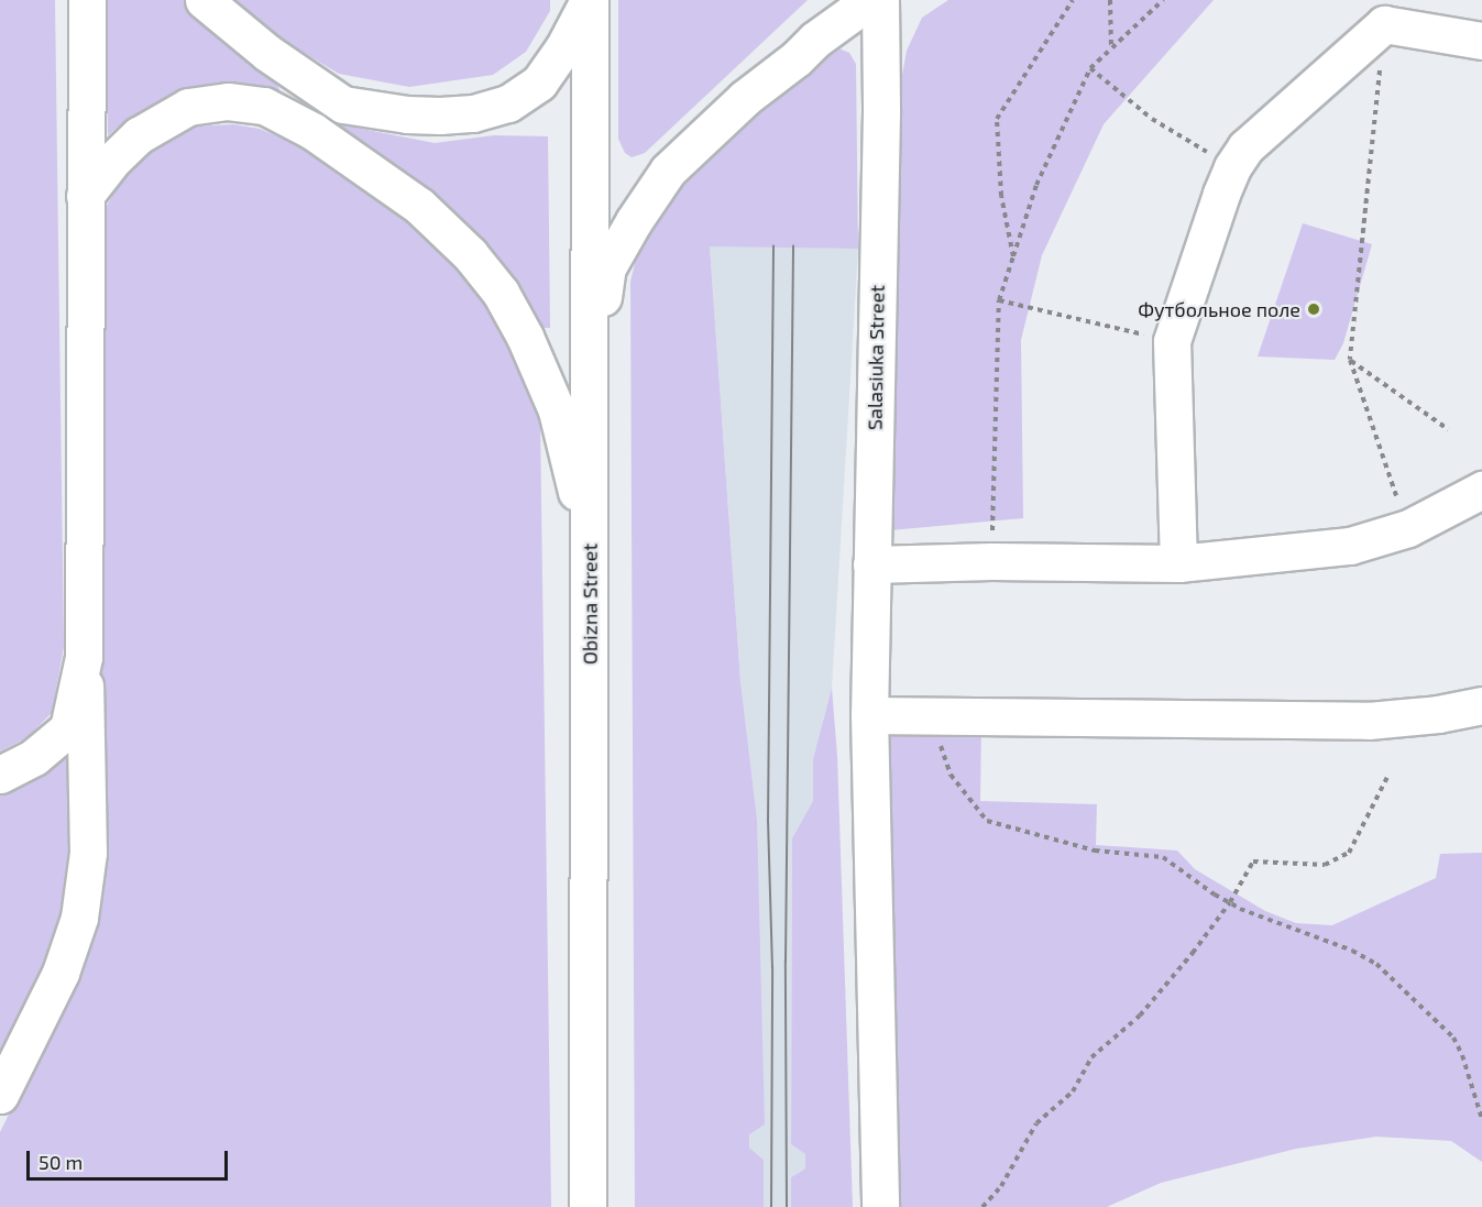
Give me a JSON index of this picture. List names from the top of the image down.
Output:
{
  "streets": {
    "main road": ["Salasiuka Street", "Obizna Street"]
  },
  "places": ["Футбольное поле"],
  "scale_bar": "50 m"
}
